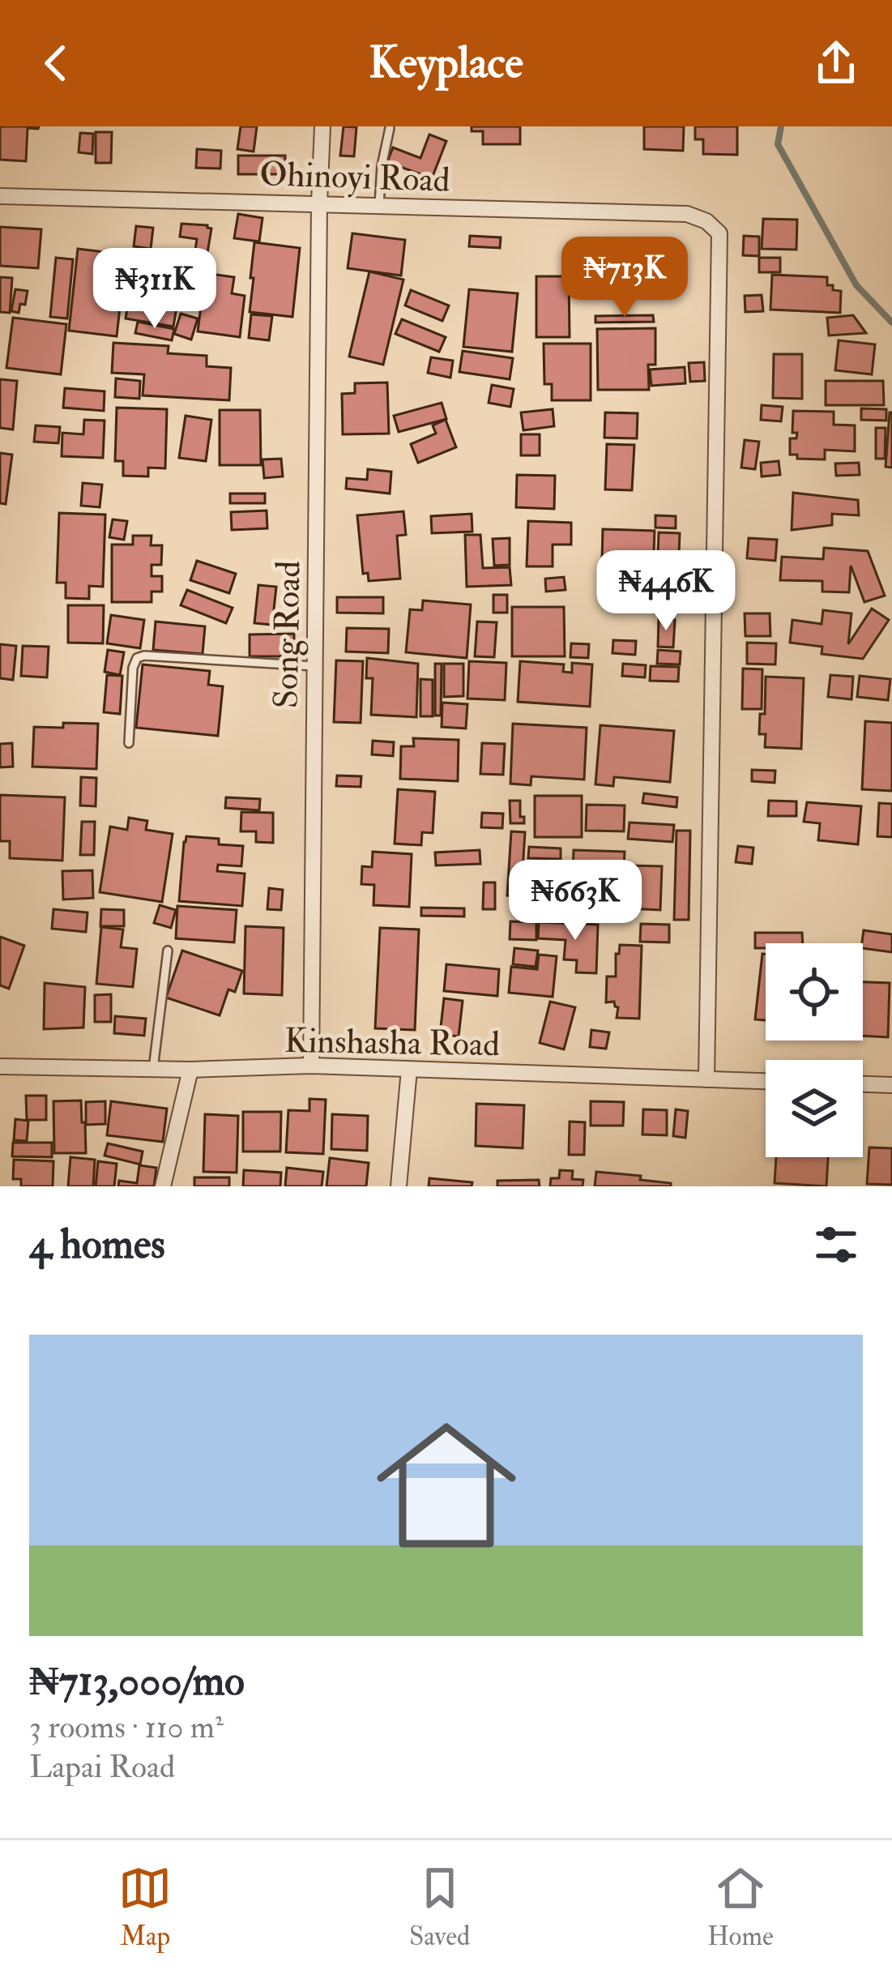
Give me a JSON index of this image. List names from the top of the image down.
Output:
{
  "streets": {
    "street": ["Ohinoyi Road", "Song Road", "Kinshasha Road"]
  },
  "crossings": [
    ["Ohinoyi Road", "Song Road"],
    ["Ohinoyi Road", "Kinshasha Road"],
    ["Song Road", "Kinshasha Road"]
  ],
  "page": {
    "header": "Keyplace",
    "price": [
      "₦713K",
      "₦311K",
      "₦446K",
      "₦663K"
    ],
    "heading": "4 homes",
    "list": [
      {
        "name": "₦713,000/mo",
        "note": "3 rooms · 110 m² · Lapai Road"
      }
    ],
    "tabs": ["Map", "Saved", "Home"]
  }
}
